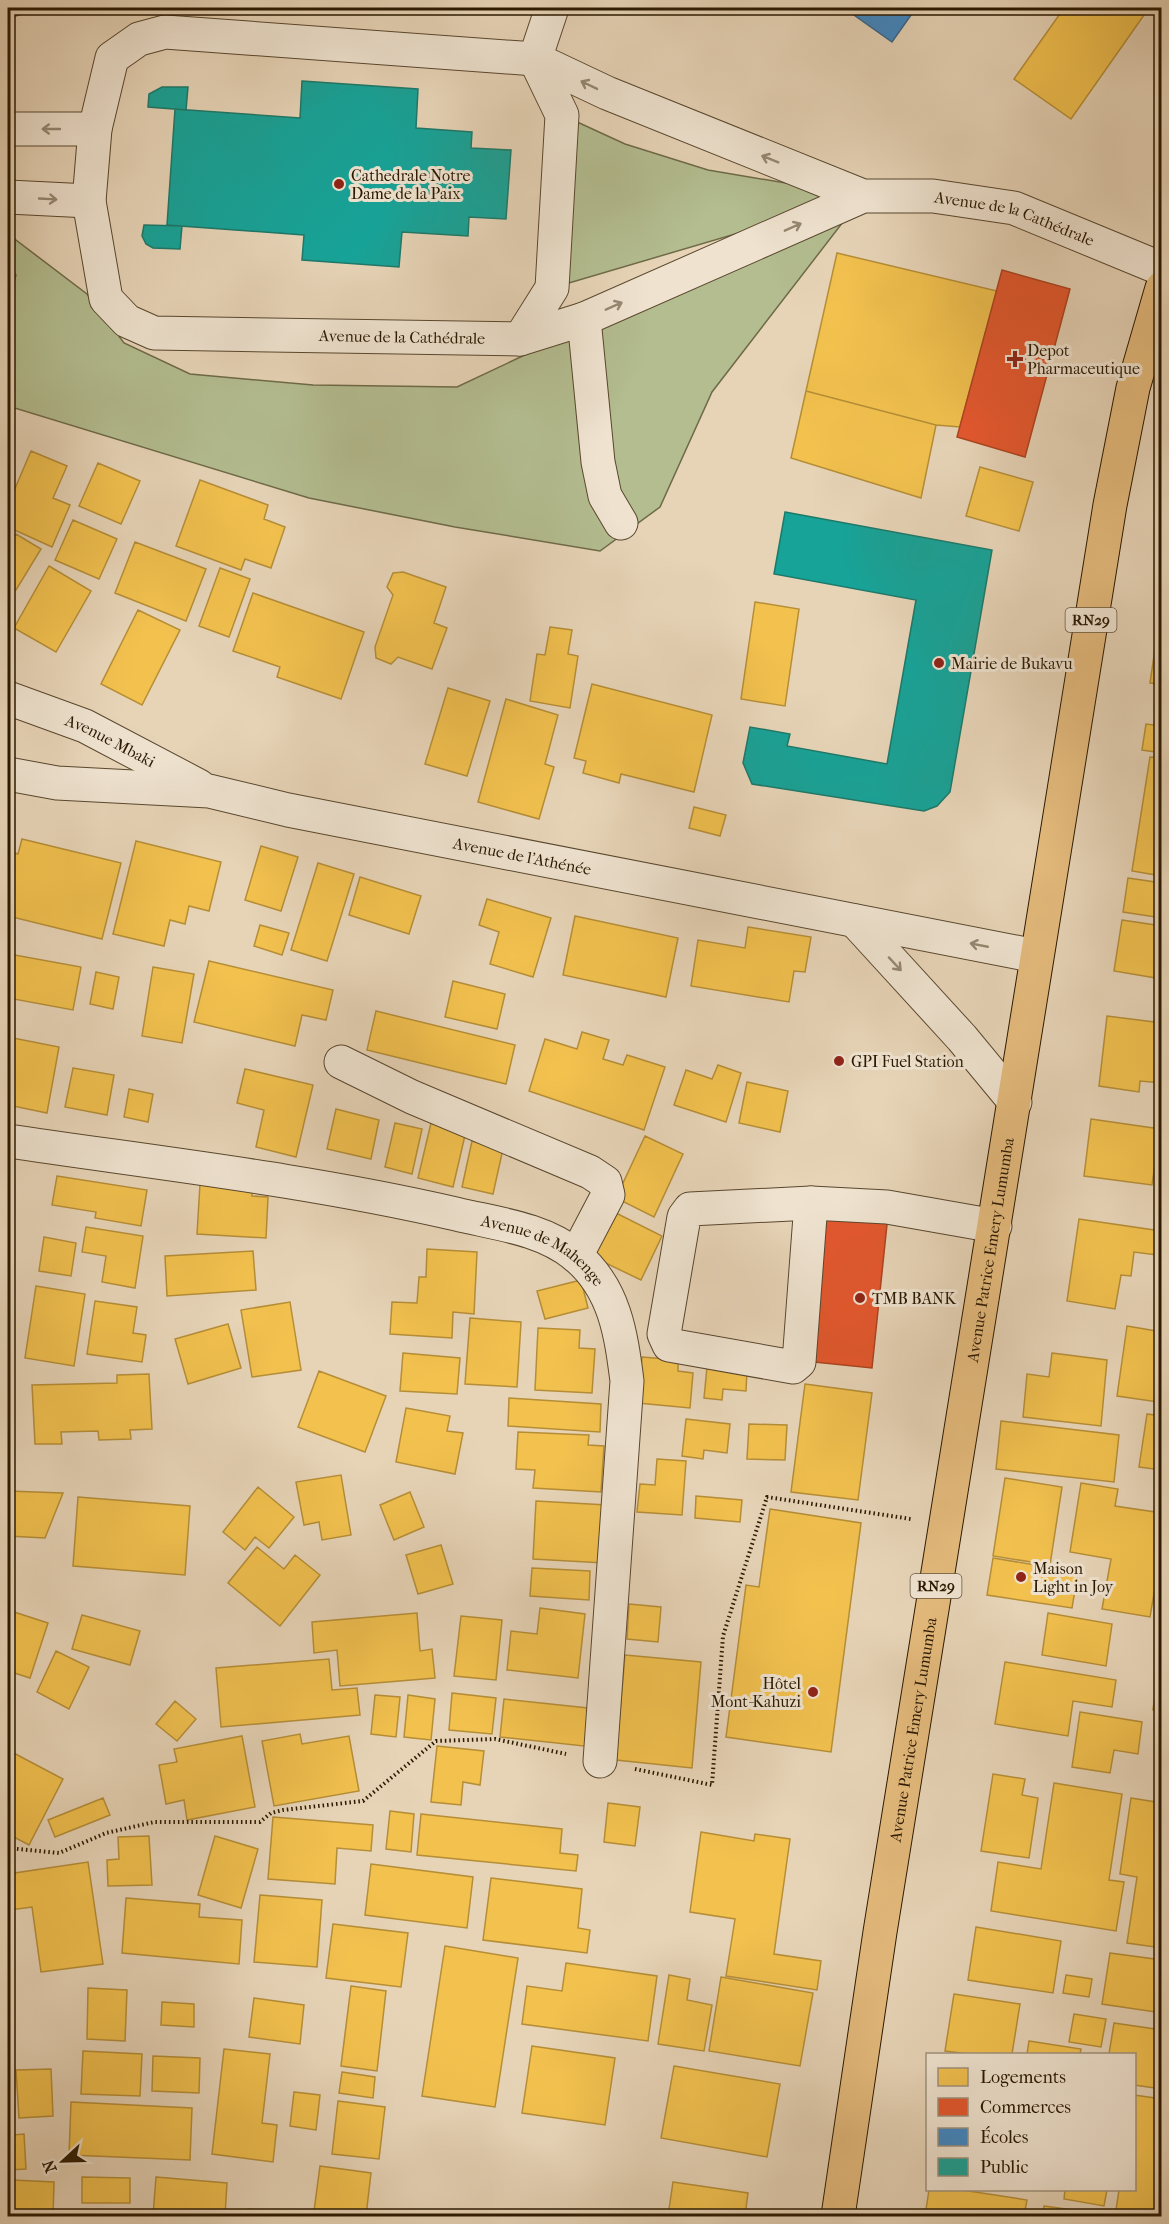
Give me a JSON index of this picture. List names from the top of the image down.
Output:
{
  "streets": {
    "main road": ["RN29", "Avenue Patrice Emery Lumumba"],
    "street": [
      "Avenue de la Cathédrale",
      "Avenue Mbaki",
      "Avenue de l'Athénée",
      "Avenue de Mahenge"
    ]
  },
  "crossings": [
    ["Avenue Mbaki", "Avenue de l'Athénée"],
    ["Avenue de l'Athénée", "Avenue Patrice Emery Lumumba"]
  ],
  "places": {
    "other": [
      "Cathedrale Notre Dame de la Paix",
      "Mairie de Bukavu",
      "GPI Fuel Station",
      "TMB BANK",
      "Maison Light in Joy",
      "Hôtel Mont-Kahuzi"
    ],
    "health": ["Depot Pharmaceutique"]
  },
  "legend": [
    "Logements",
    "Commerces",
    "Écoles",
    "Public"
  ],
  "north": "left"
}
